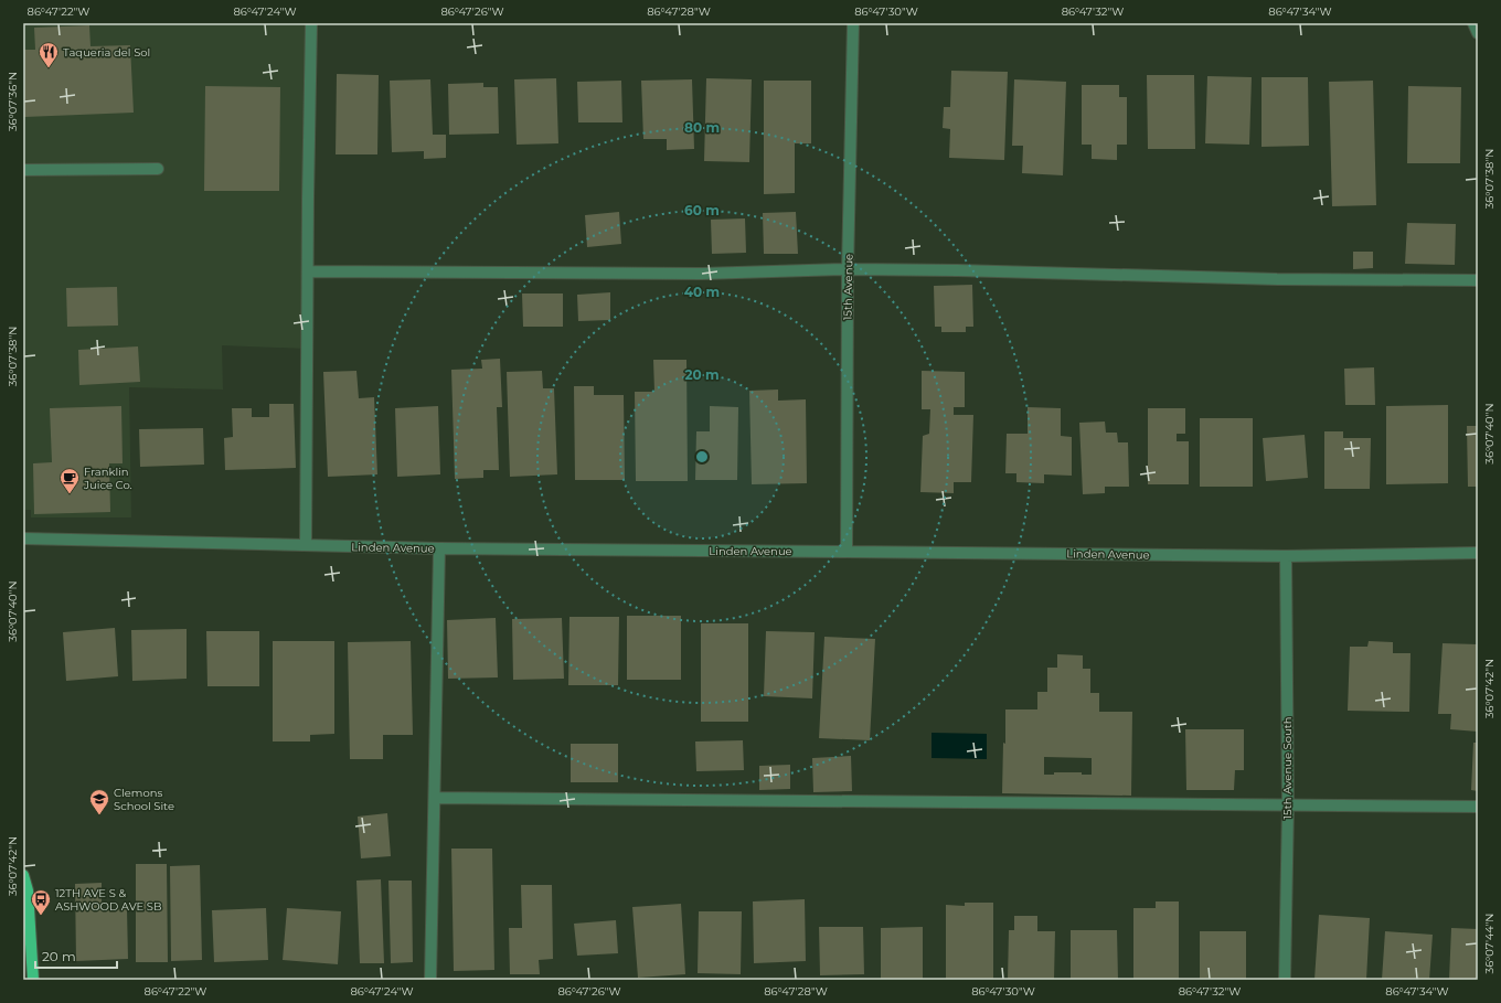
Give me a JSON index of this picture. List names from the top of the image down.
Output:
{
  "streets": {
    "street": ["15th Avenue", "Linden Avenue", "15th Avenue South"]
  },
  "crossings": [
    ["15th Avenue", "Linden Avenue"],
    ["Linden Avenue", "15th Avenue South"]
  ],
  "places": {
    "restaurant": ["Taqueria del Sol"],
    "cafe": ["Franklin Juice Co."],
    "school or university": ["Clemons School Site"],
    "bus stop": ["12TH AVE S & ASHWOOD AVE SB"]
  },
  "scale_bar": "20 m",
  "coordinates": [
    "86°47'22\"W",
    "86°47'24\"W",
    "86°47'26\"W",
    "86°47'28\"W",
    "86°47'30\"W",
    "86°47'32\"W",
    "86°47'34\"W",
    "36°07'36\"N",
    "36°07'38\"N",
    "36°07'40\"N",
    "36°07'42\"N",
    "36°07'44\"N"
  ],
  "rings": [
    "80 m",
    "60 m",
    "40 m",
    "20 m"
  ]
}
